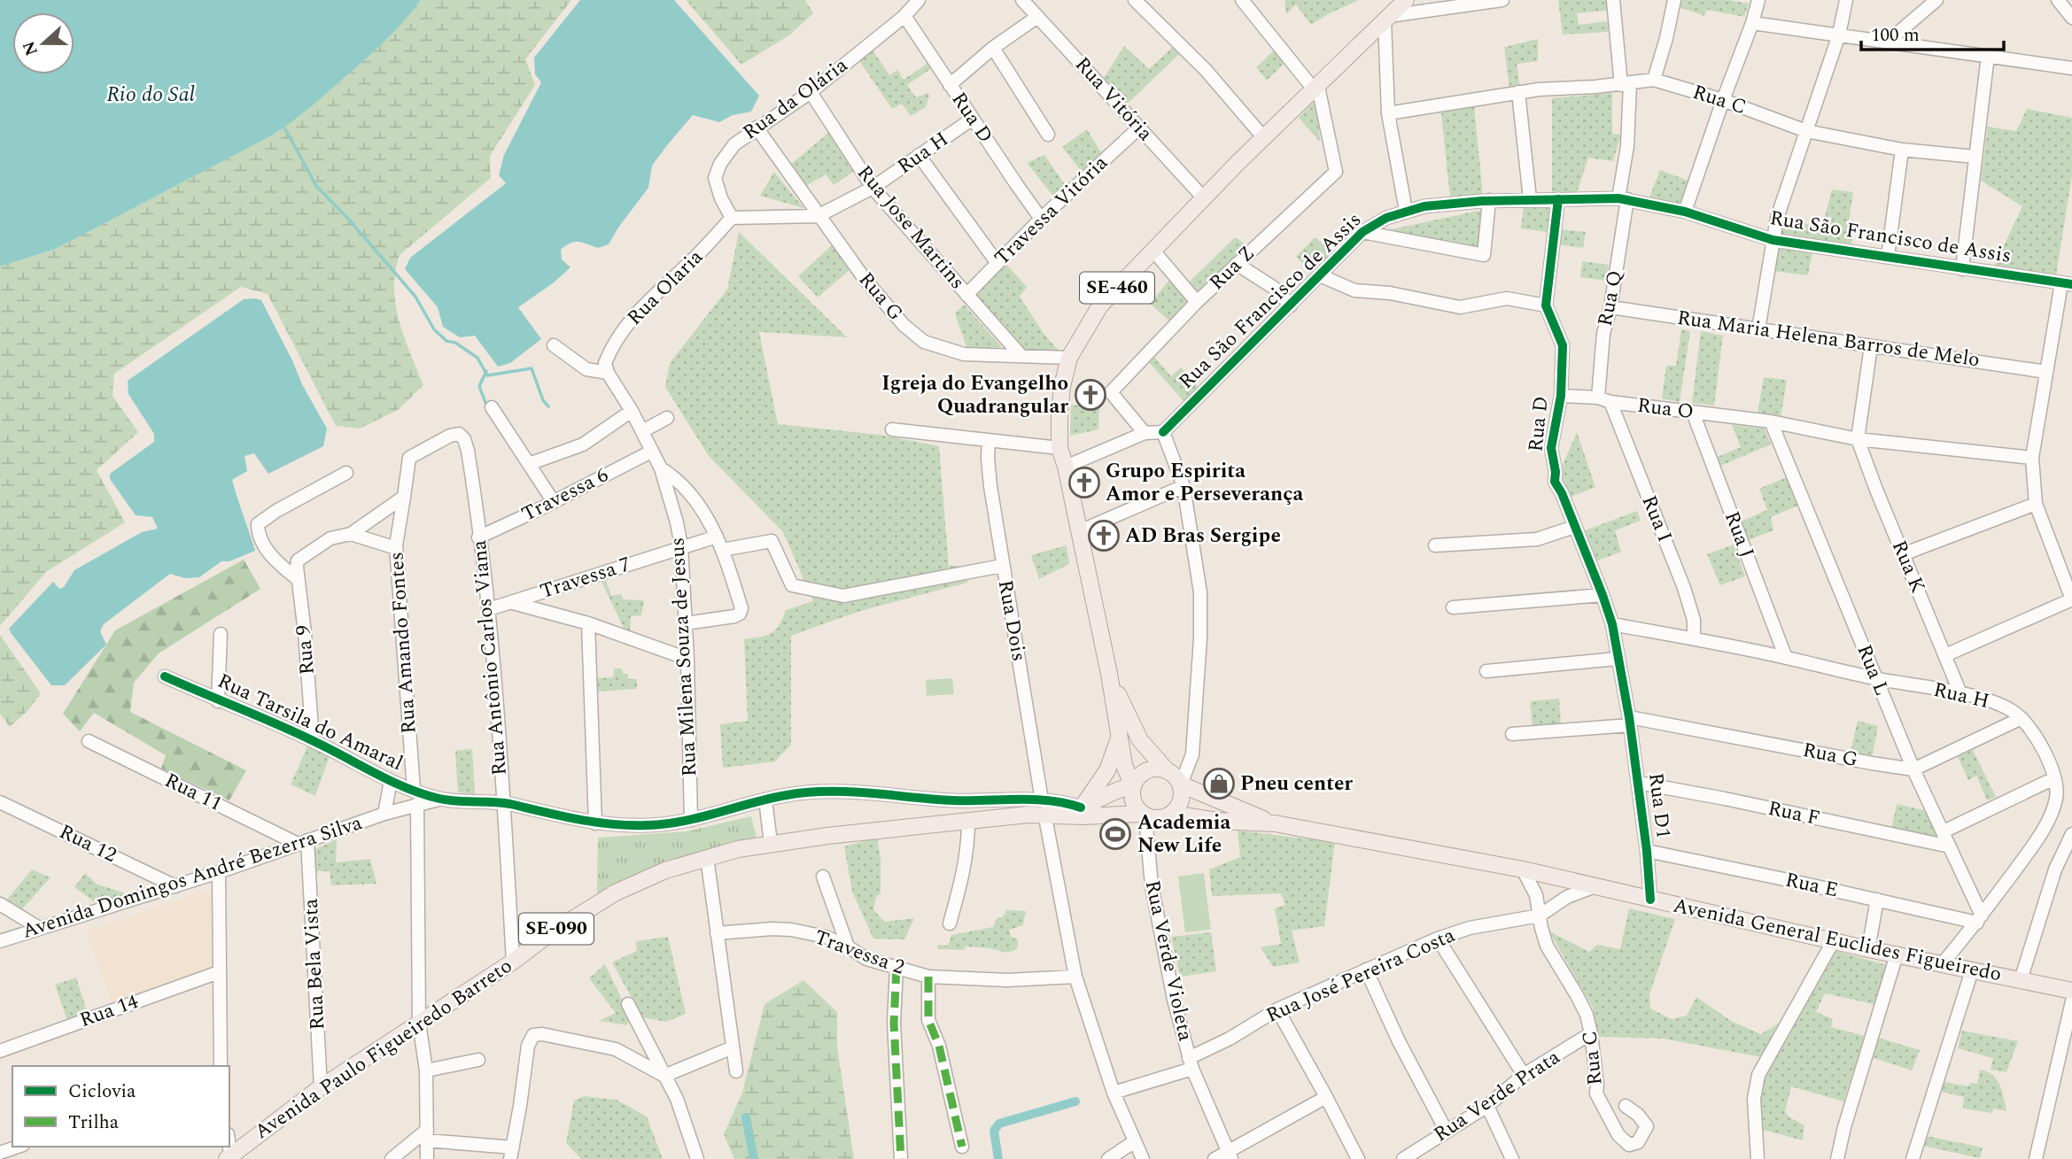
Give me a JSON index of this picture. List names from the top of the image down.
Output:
{
  "streets": {
    "main road": [
      "SE-460",
      "SE-090",
      "Avenida General Euclides Figueiredo",
      "Avenida Paulo Figueiredo Barreto"
    ],
    "street": [
      "Rua da Olária",
      "Rua Vitória",
      "Rua C",
      "Rua D",
      "Rua H",
      "Travessa Vitória",
      "Rua Jose Martins",
      "Rua São Francisco de Assis",
      "Rua Z",
      "Rua Olaria",
      "Rua G",
      "Rua Q",
      "Rua Maria Helena Barros de Melo",
      "Rua O",
      "Travessa 6",
      "Rua I",
      "Rua J",
      "Rua K",
      "Travessa 7",
      "Rua Dois",
      "Rua Amando Fontes",
      "Rua 9",
      "Rua Milena Souza de Jesus",
      "Rua Antônio Carlos Viana",
      "Rua L",
      "Rua Tarsila do Amaral",
      "Rua 11",
      "Rua D1",
      "Rua F",
      "Rua 12",
      "Avenida Domingos André Bezerra Silva",
      "Rua E",
      "Travessa 2",
      "Rua Verde Violeta",
      "Rua Bela Vista",
      "Rua José Pereira Costa",
      "Rua 14",
      "Rua Verde Prata"
    ]
  },
  "crossings": [
    ["Rua da Olária", "Rua D"],
    ["Rua da Olária", "Rua H"],
    ["Rua da Olária", "Rua Jose Martins"],
    ["Rua da Olária", "Rua Olaria"],
    ["Rua da Olária", "Rua G"],
    ["Rua Vitória", "Travessa Vitória"],
    ["Rua Vitória", "SE-460"],
    ["Rua C", "Rua José Pereira Costa"],
    ["Rua C", "Rua Verde Prata"],
    ["Rua D", "Rua H"],
    ["Rua D", "Travessa Vitória"],
    ["Rua D", "Rua São Francisco de Assis"],
    ["Rua D", "Rua G"],
    ["Rua D", "Rua O"],
    ["Rua D", "Rua D1"],
    ["Rua H", "Rua Jose Martins"],
    ["Rua H", "Rua Olaria"],
    ["Rua H", "Rua G"],
    ["Rua H", "Rua I"],
    ["Rua H", "Rua J"],
    ["Rua H", "Rua K"],
    ["Rua H", "Rua L"],
    ["Rua H", "Rua E"],
    ["Rua H", "Avenida General Euclides Figueiredo"],
    ["Travessa Vitória", "Rua Jose Martins"],
    ["Rua Jose Martins", "Rua G"],
    ["Rua São Francisco de Assis", "Rua Q"],
    ["Rua Z", "SE-460"],
    ["Rua Olaria", "Rua Milena Souza de Jesus"],
    ["SE-460", "Rua G"],
    ["SE-460", "Avenida General Euclides Figueiredo"],
    ["SE-460", "Rua Verde Violeta"],
    ["SE-460", "Avenida Paulo Figueiredo Barreto"],
    ["Rua G", "Rua L"],
    ["Rua G", "Rua D1"],
    ["Rua Q", "Rua Maria Helena Barros de Melo"],
    ["Rua Q", "Rua O"],
    ["Rua Q", "Rua I"],
    ["Rua O", "Rua I"],
    ["Rua O", "Rua J"],
    ["Rua O", "Rua L"],
    ["Travessa 6", "Rua Milena Souza de Jesus"],
    ["Travessa 6", "Rua Antônio Carlos Viana"],
    ["Travessa 7", "Rua Milena Souza de Jesus"],
    ["Travessa 7", "Rua Antônio Carlos Viana"],
    ["Rua Dois", "Travessa 2"],
    ["Rua Dois", "Rua Verde Violeta"],
    ["Rua Dois", "Avenida Paulo Figueiredo Barreto"],
    ["Rua Amando Fontes", "Rua Antônio Carlos Viana"],
    ["Rua Amando Fontes", "Rua Tarsila do Amaral"],
    ["Rua 9", "Rua Tarsila do Amaral"],
    ["Rua Antônio Carlos Viana", "Avenida Paulo Figueiredo Barreto"],
    ["Rua L", "Rua F"],
    ["Rua L", "Rua E"],
    ["Rua Tarsila do Amaral", "Avenida Domingos André Bezerra Silva"],
    ["Rua 11", "Avenida Domingos André Bezerra Silva"],
    ["Rua 11", "Rua Bela Vista"],
    ["Rua D1", "Rua F"],
    ["Rua D1", "Rua E"],
    ["Rua D1", "Avenida General Euclides Figueiredo"],
    ["Rua 12", "Avenida Domingos André Bezerra Silva"],
    ["Avenida Domingos André Bezerra Silva", "Rua Bela Vista"],
    ["Avenida General Euclides Figueiredo", "Rua Verde Violeta"],
    ["Avenida General Euclides Figueiredo", "Rua José Pereira Costa"],
    ["Avenida General Euclides Figueiredo", "Avenida Paulo Figueiredo Barreto"],
    ["Rua Verde Violeta", "Rua José Pereira Costa"],
    ["Rua Verde Violeta", "Avenida Paulo Figueiredo Barreto"],
    ["Rua Bela Vista", "Avenida Paulo Figueiredo Barreto"]
  ],
  "water": ["Rio do Sal"],
  "places": {
    "church": ["Igreja do Evangelho Quadrangular", "Grupo Espirita Amor e Perseverança", "AD Bras Sergipe"],
    "shop": ["Pneu center"],
    "sports": ["Academia New Life"]
  },
  "legend": ["Ciclovia", "Trilha"],
  "scale_bar": "100 m",
  "north": "left"
}
